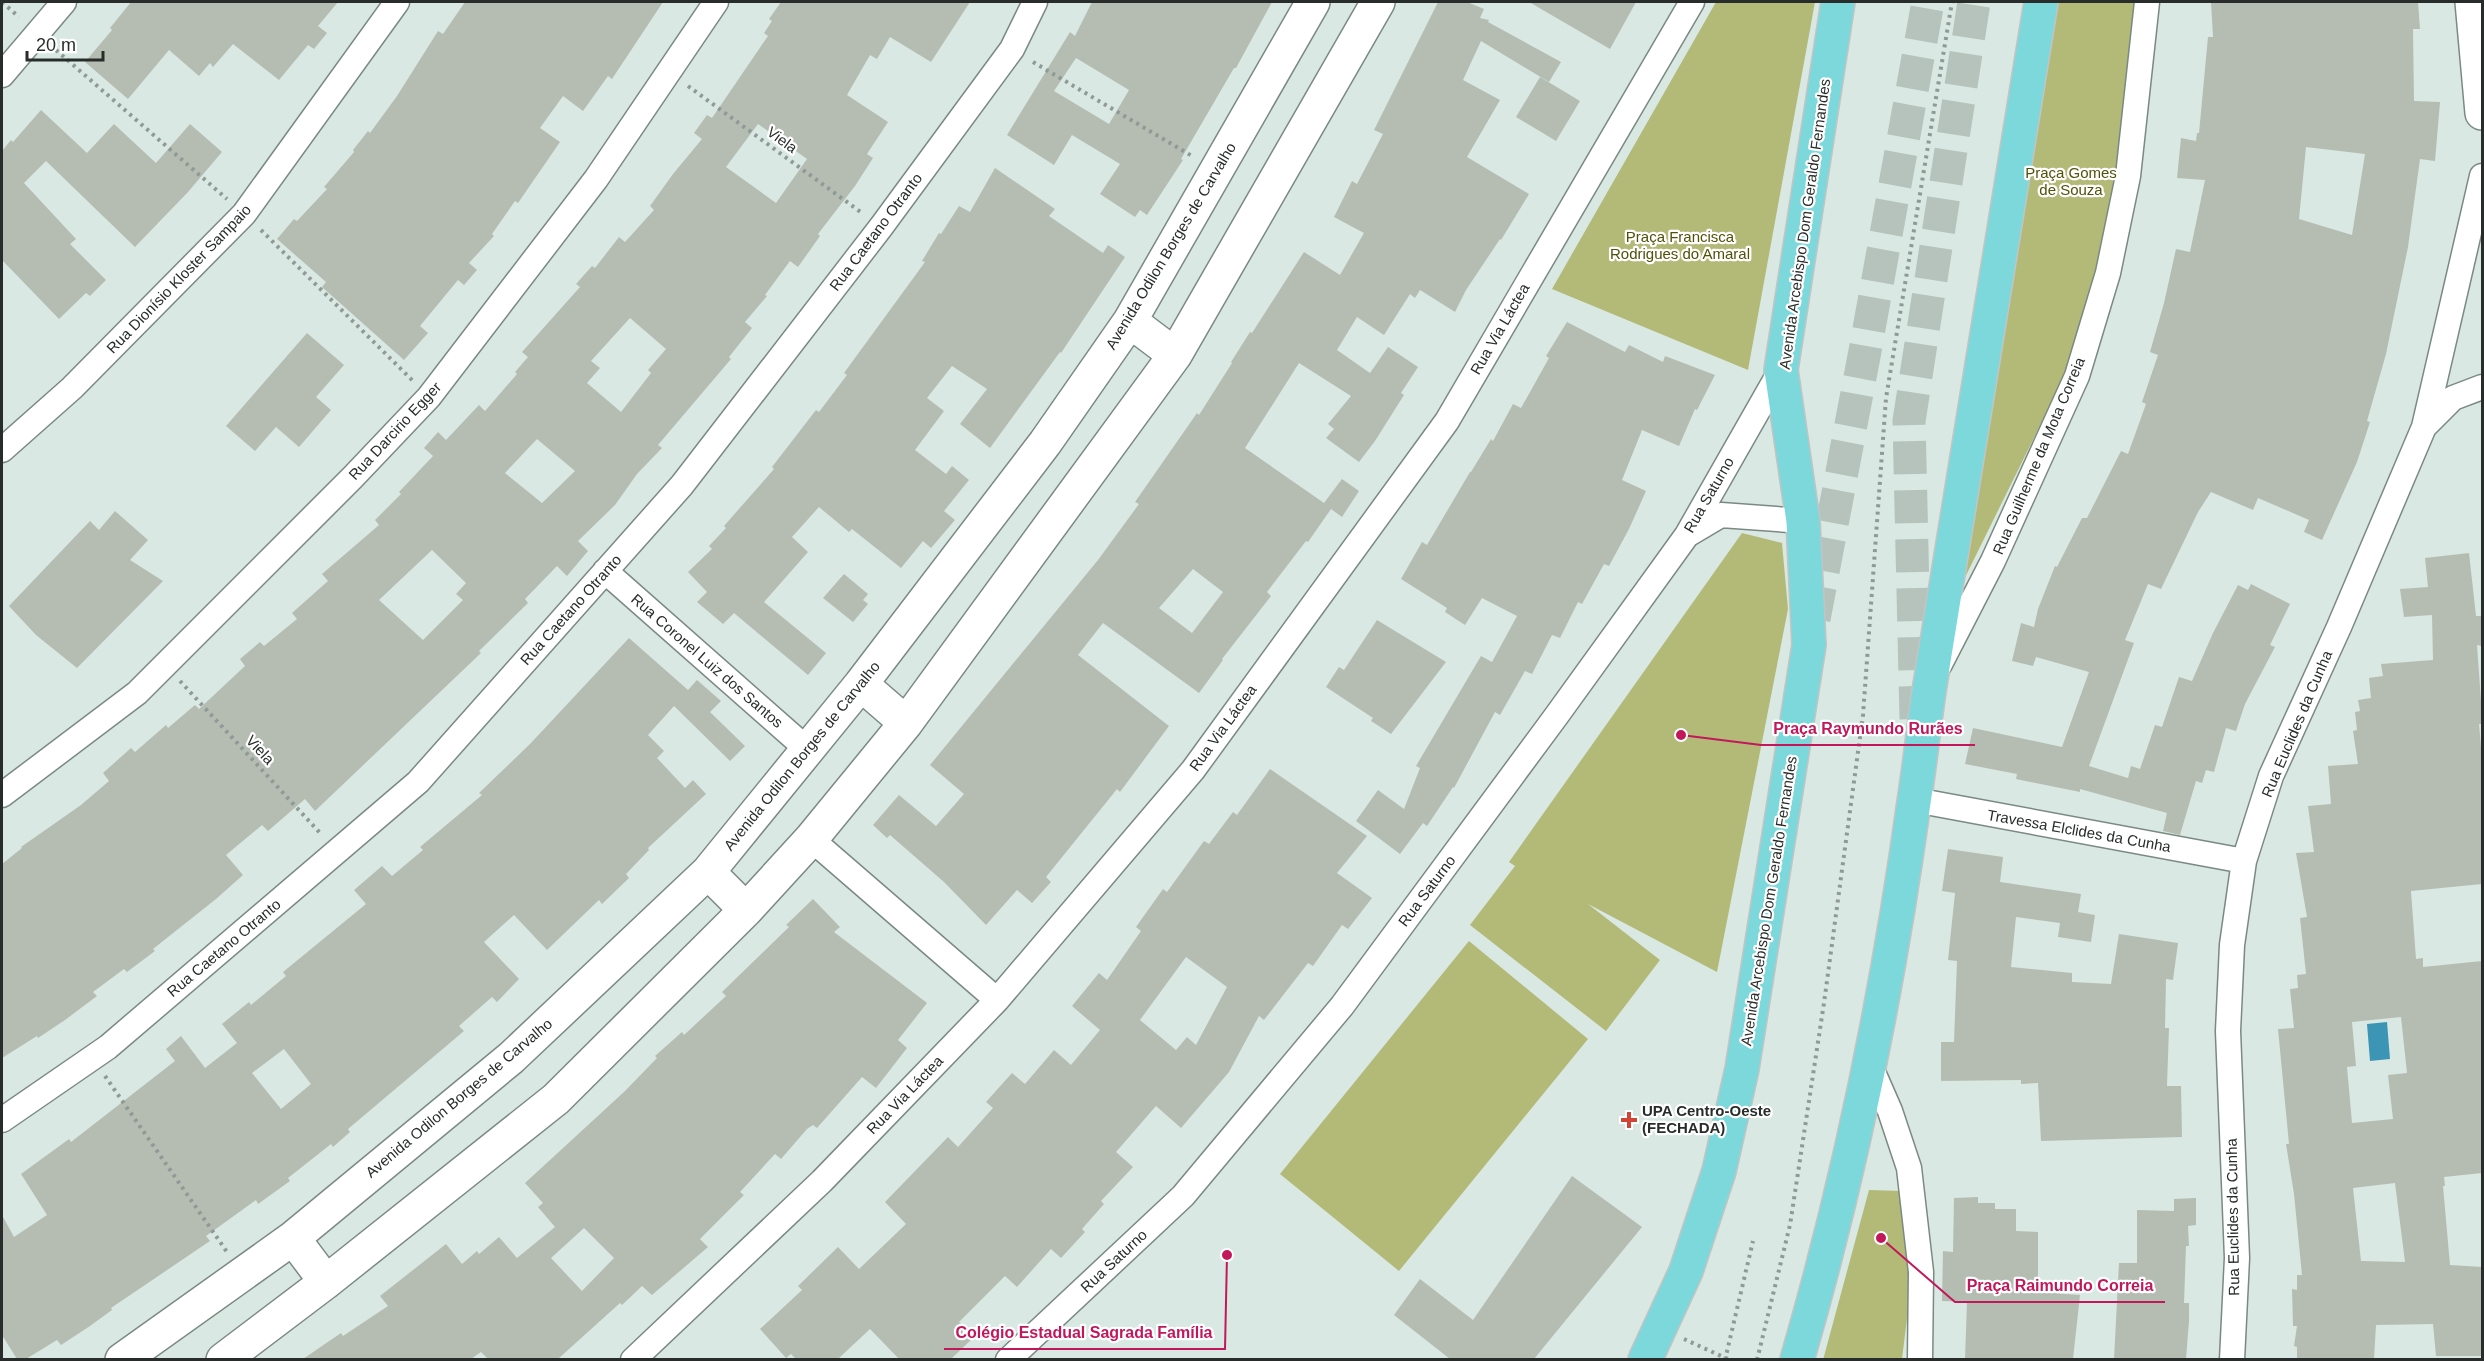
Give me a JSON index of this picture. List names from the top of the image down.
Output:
{
  "streets": {
    "main road": ["Avenida Arcebispo Dom Geraldo Fernandes"],
    "street": [
      "Rua Caetano Otranto",
      "Avenida Odilon Borges de Carvalho",
      "Rua Dionísio Kloster Sampaio",
      "Rua Via Láctea",
      "Rua Darcirio Egger",
      "Rua Guilherme da Mota Correia",
      "Rua Saturno",
      "Rua Coronel Luiz dos Santos",
      "Rua Euclides da Cunha",
      "Travessa Elclides da Cunha"
    ],
    "path": ["Viela"]
  },
  "crossings": [
    ["Viela", "Rua Caetano Otranto"],
    ["Viela", "Rua Darcirio Egger"],
    ["Avenida Arcebispo Dom Geraldo Fernandes", "Rua Saturno"],
    ["Rua Caetano Otranto", "Rua Coronel Luiz dos Santos"],
    ["Avenida Odilon Borges de Carvalho", "Rua Coronel Luiz dos Santos"],
    ["Rua Euclides da Cunha", "Travessa Elclides da Cunha"]
  ],
  "parks": ["Praça Gomes de Souza", "Praça Francisca Rodrigues do Amaral"],
  "places": {
    "other": ["Praça Raymundo Rurães", "Praça Raimundo Correia", "Colégio Estadual Sagrada Família"],
    "health": ["UPA Centro-Oeste (FECHADA)"]
  },
  "scale_bar": "20 m"
}
